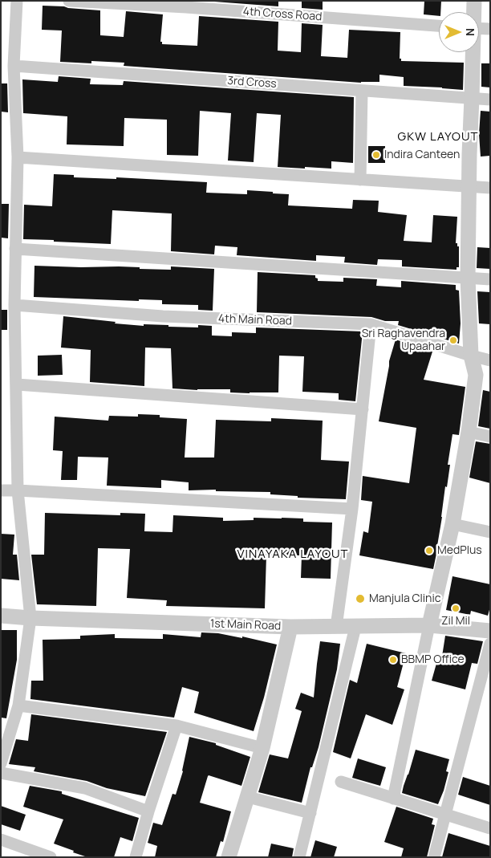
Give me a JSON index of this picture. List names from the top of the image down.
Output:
{
  "streets": {
    "street": [
      "4th Cross Road",
      "3rd Cross",
      "4th Main Road",
      "1st Main Road"
    ]
  },
  "districts": ["GKW LAYOUT", "VINAYAKA LAYOUT"],
  "places": [
    "Indira Canteen",
    "Sri Raghavendra Upaahar",
    "MedPlus",
    "Manjula Clinic",
    "Zil Mil",
    "BBMP Office"
  ],
  "north": "right"
}
